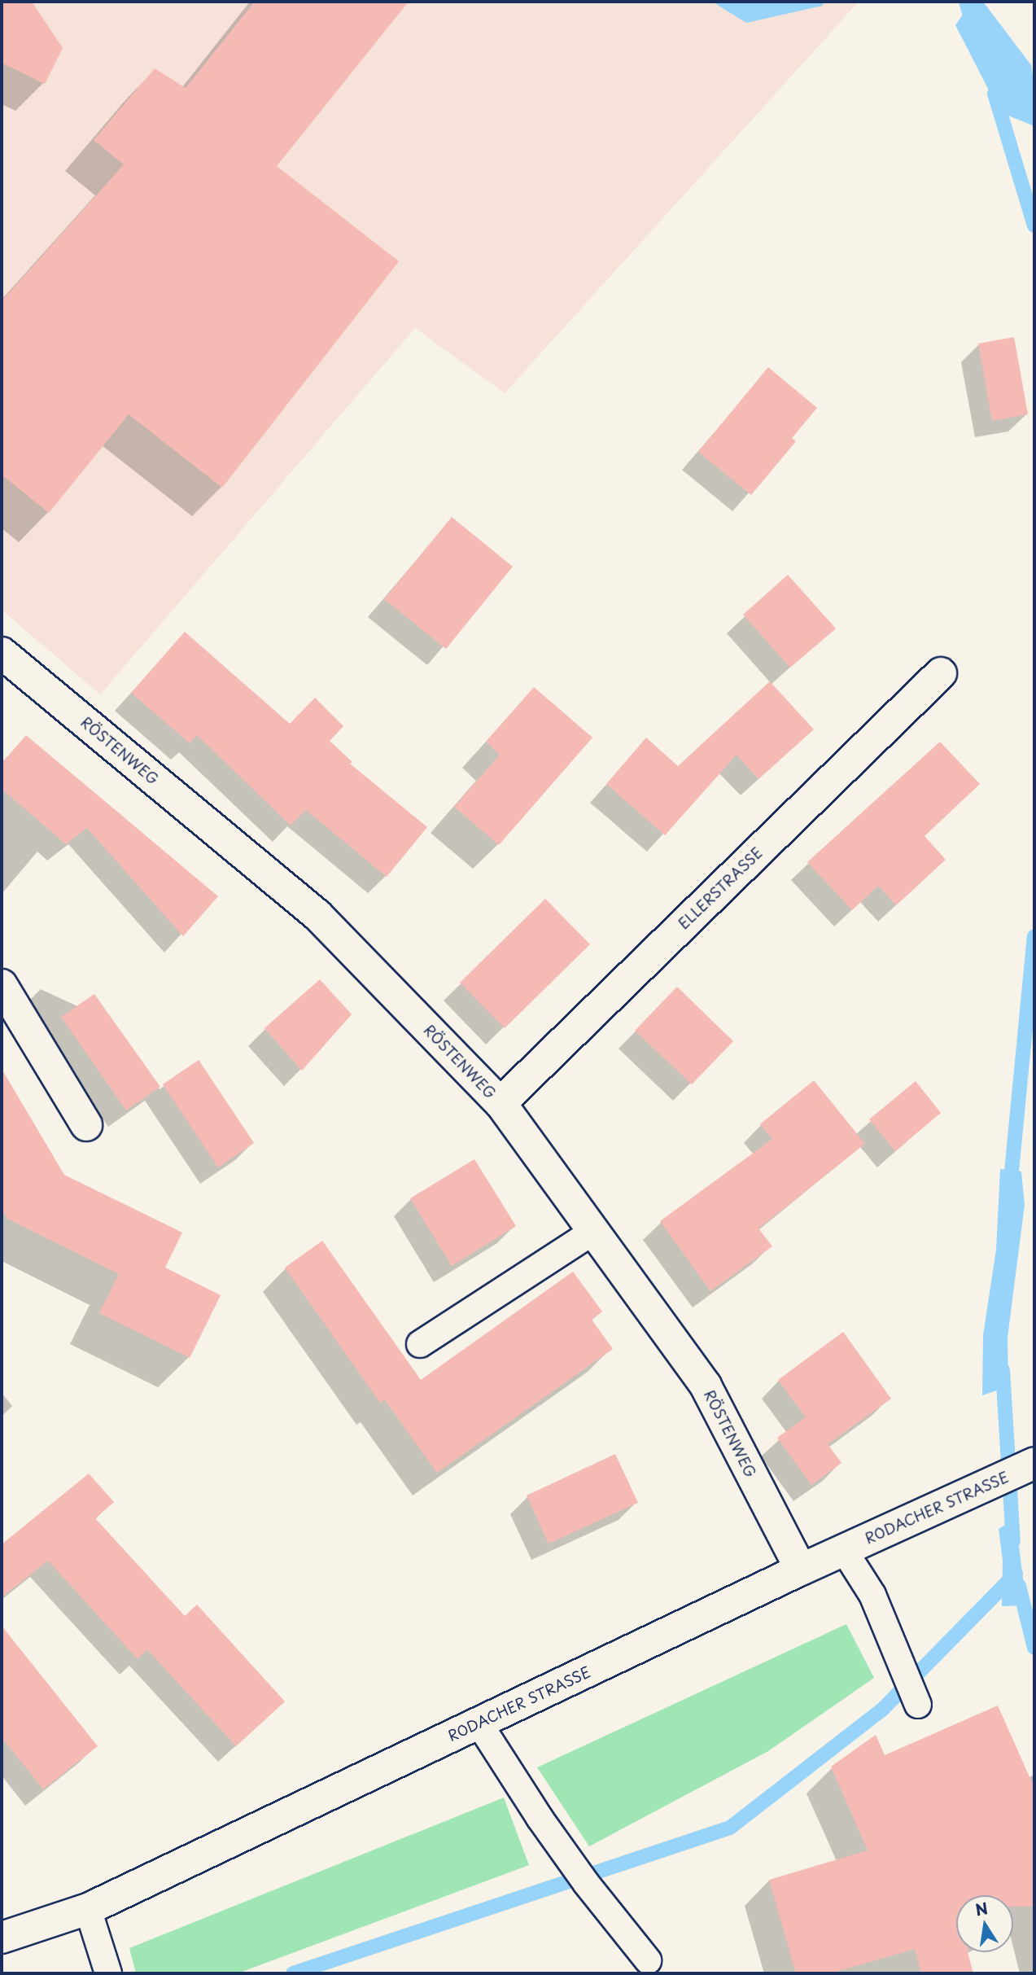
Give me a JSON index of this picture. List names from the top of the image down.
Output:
{
  "streets": {
    "street": ["RÖSTENWEG", "ELLERSTRASSE", "RODACHER STRASSE"]
  },
  "crossings": [
    ["RÖSTENWEG", "ELLERSTRASSE"],
    ["RÖSTENWEG", "RODACHER STRASSE"]
  ],
  "north": "top"
}
